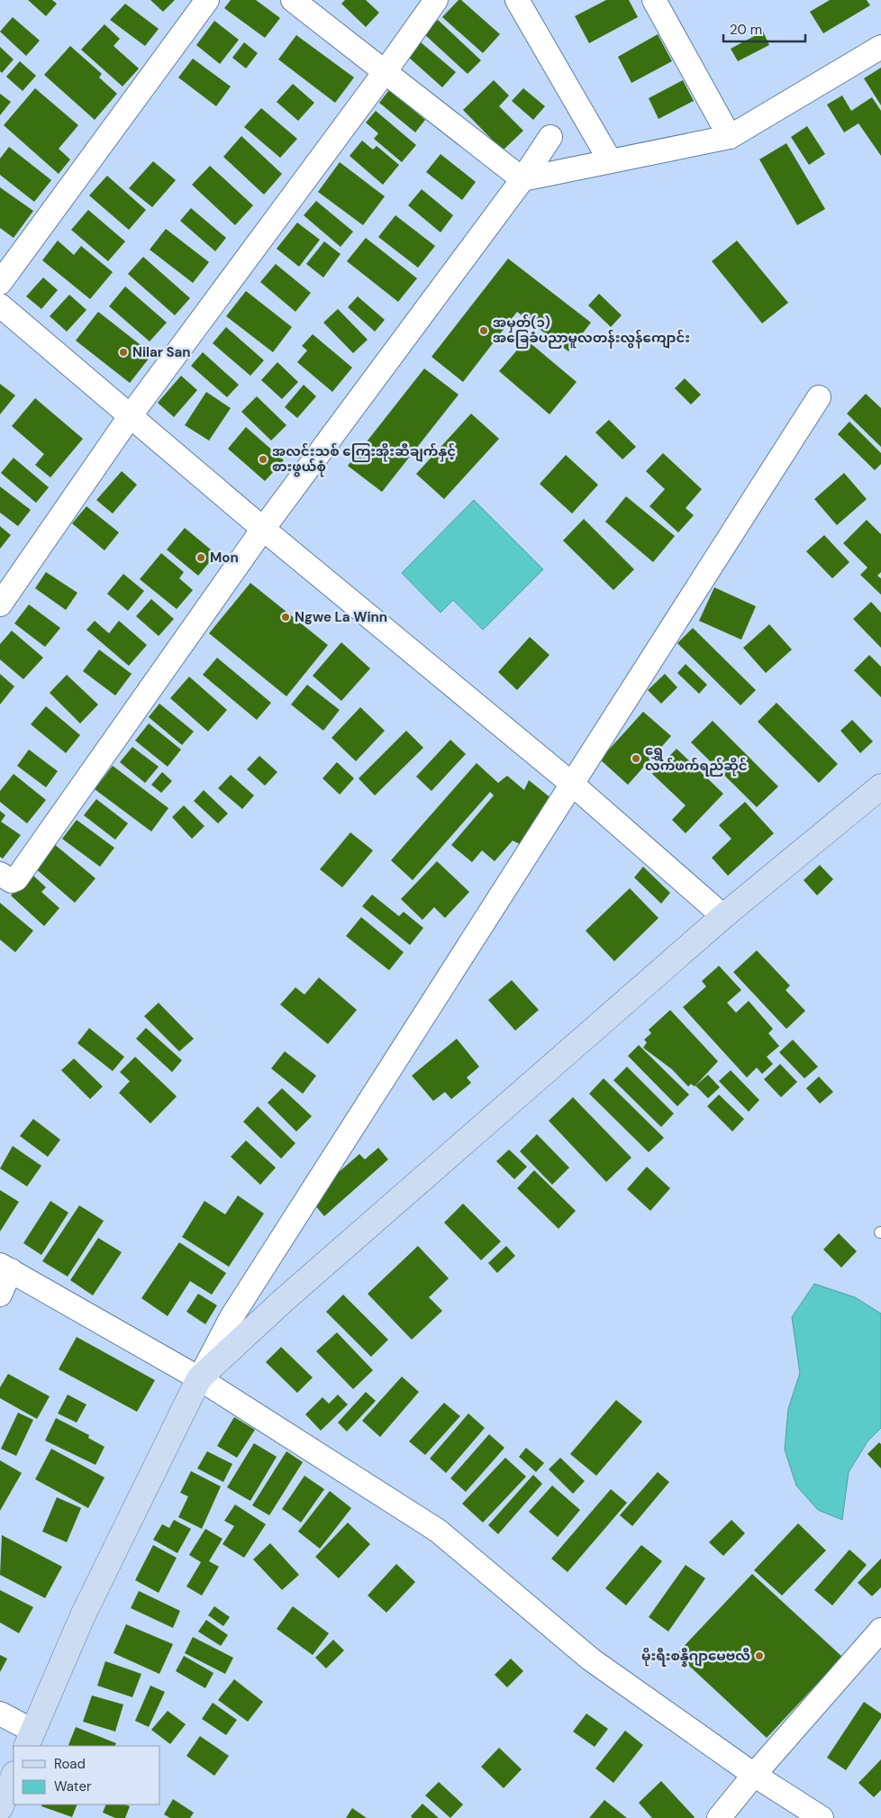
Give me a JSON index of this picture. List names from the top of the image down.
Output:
{
  "places": [
    "အမှတ်(၁) အခြေခံပညာမူလတန်းလွန်ကျောင်း",
    "Nilar San",
    "အလင်းသစ် ကြေးအိုးဆီချက်နှင့် စားဖွယ်စုံ",
    "Mon",
    "Ngwe La Winn",
    "ရွှေ လက်ဖက်ရည်ဆိုင်",
    "မိုးရီးစန္နီဂျာမေဗလီ"
  ],
  "legend": ["Road", "Water"],
  "scale_bar": "20 m"
}
